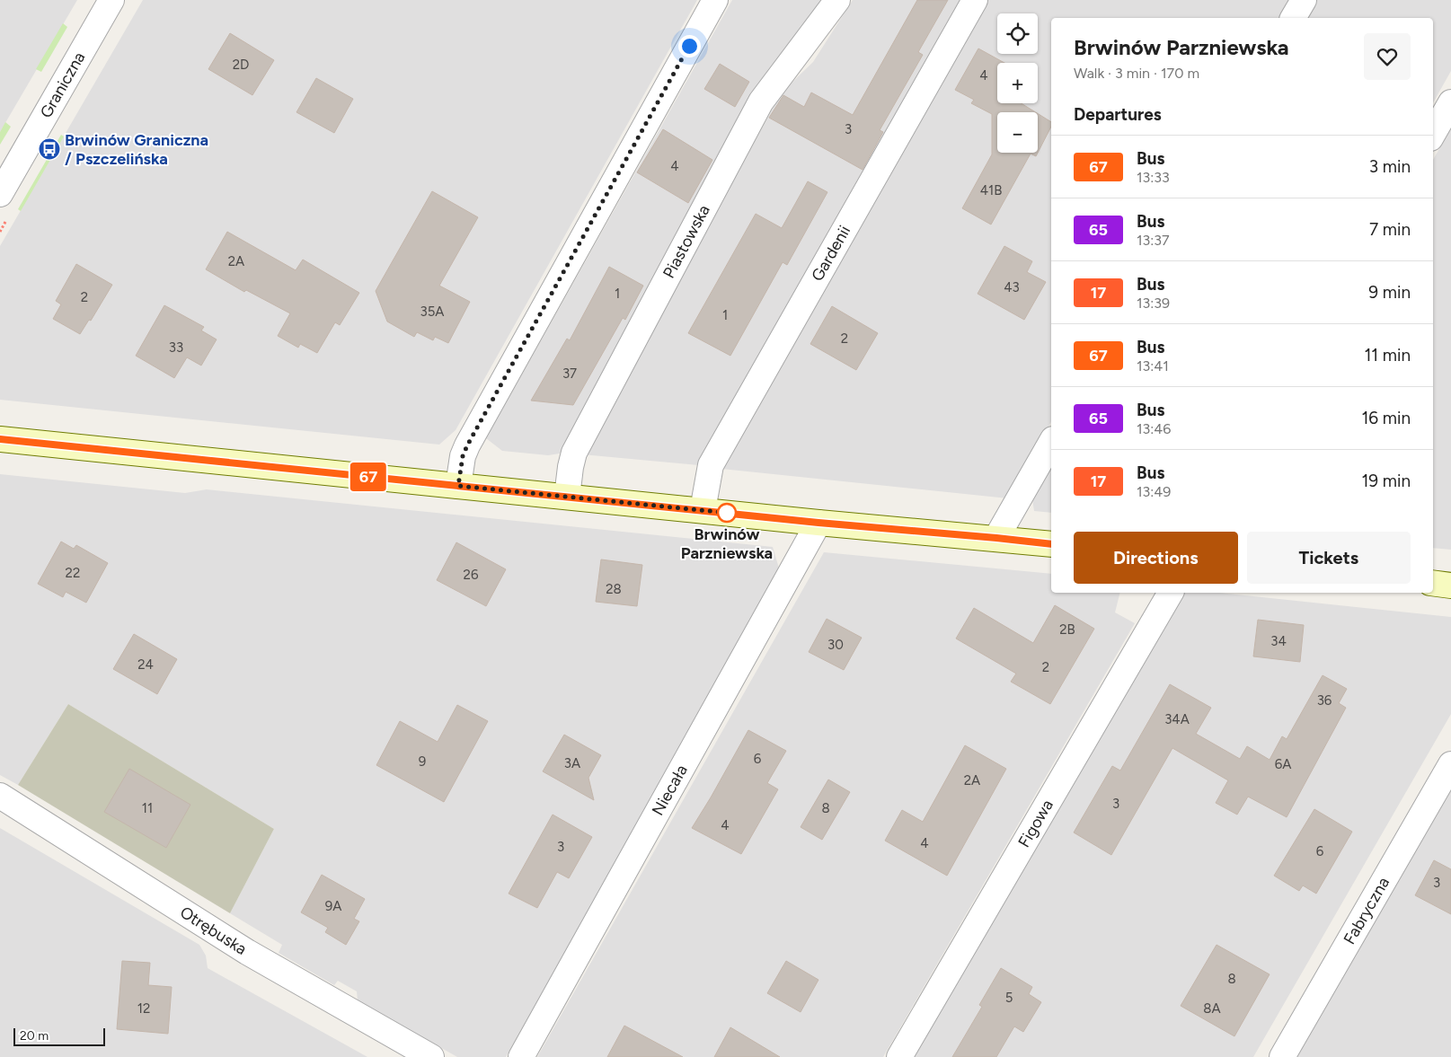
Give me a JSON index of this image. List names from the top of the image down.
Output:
{
  "streets": {
    "street": [
      "Graniczna",
      "Piastowska",
      "Gardenii",
      "Niecała",
      "Figowa",
      "Fabryczna",
      "Otrębuska"
    ]
  },
  "places": {
    "bus stop": ["Brwinów Graniczna / Pszczelińska"],
    "other": ["Brwinów Parzniewska"]
  },
  "lines": ["bus line 67"],
  "house_numbers": [
    "2D",
    "4",
    "3",
    "4",
    "41B",
    "2A",
    "43",
    "1",
    "2",
    "35A",
    "1",
    "2",
    "33",
    "37",
    "22",
    "26",
    "28",
    "2B",
    "34",
    "30",
    "24",
    "2",
    "36",
    "34A",
    "6",
    "9",
    "3A",
    "6A",
    "2A",
    "3",
    "11",
    "8",
    "4",
    "4",
    "3",
    "6",
    "3",
    "9A",
    "8",
    "5",
    "12",
    "8A"
  ],
  "scale_bar": "20 m",
  "page": {
    "on_map": "67",
    "map_buttons": ["+", "−"],
    "heading": [
      ["Brwinów Parzniewska", "Walk · 3 min · 170 m"],
      "Departures"
    ],
    "list": [
      {
        "mark": "67",
        "name": "Bus",
        "note": "13:33",
        "value": "3 min"
      },
      {
        "mark": "65",
        "name": "Bus",
        "note": "13:37",
        "value": "7 min"
      },
      {
        "mark": "17",
        "name": "Bus",
        "note": "13:39",
        "value": "9 min"
      },
      {
        "mark": "67",
        "name": "Bus",
        "note": "13:41",
        "value": "11 min"
      },
      {
        "mark": "65",
        "name": "Bus",
        "note": "13:46",
        "value": "16 min"
      },
      {
        "mark": "17",
        "name": "Bus",
        "note": "13:49",
        "value": "19 min"
      }
    ],
    "buttons": ["Directions", "Tickets"],
    "scale": "20 m"
  }
}
